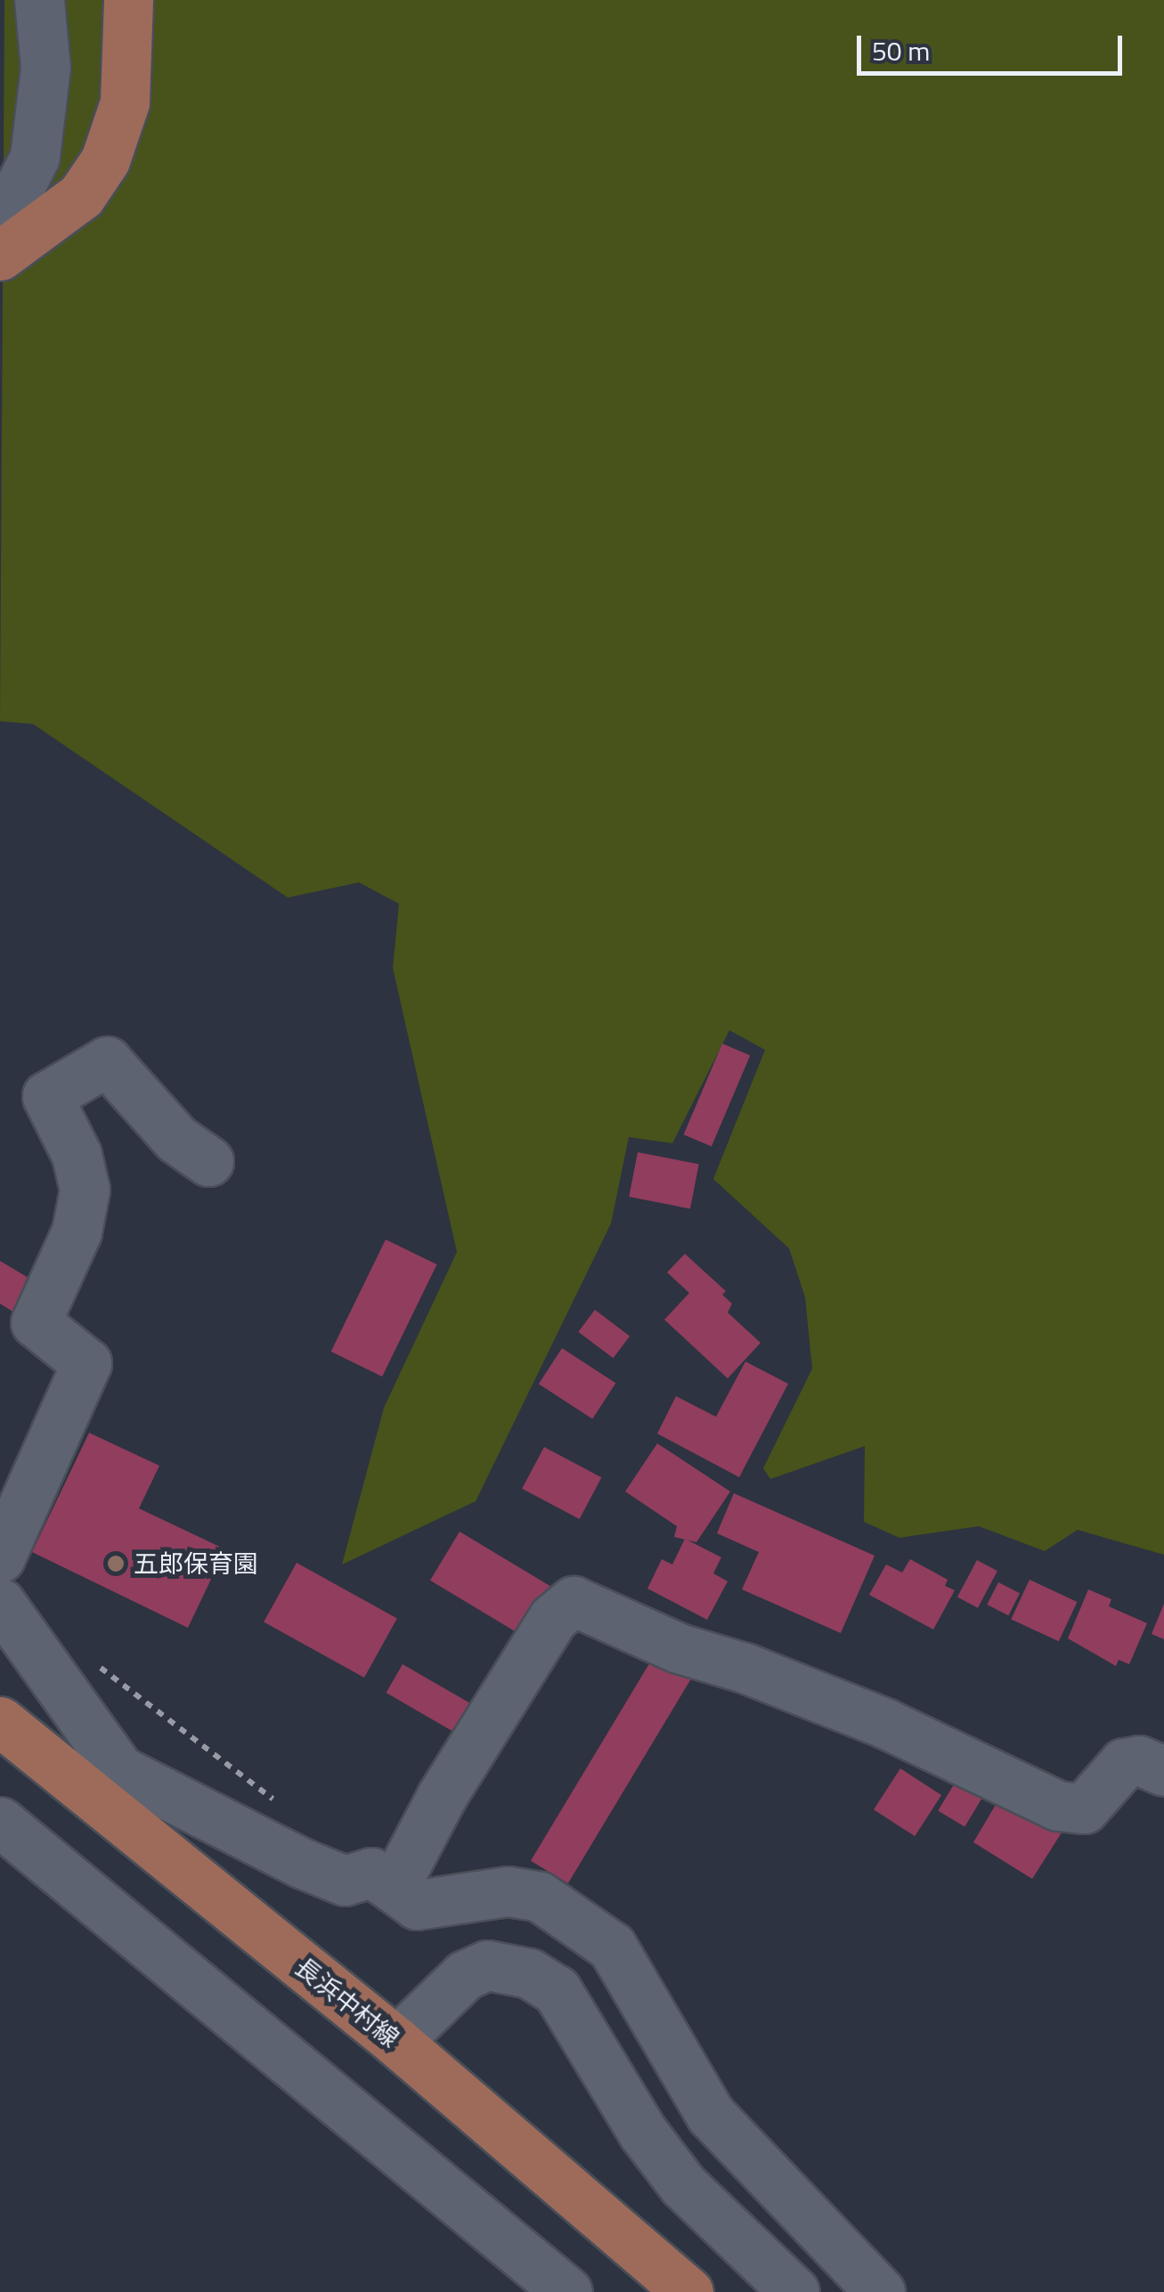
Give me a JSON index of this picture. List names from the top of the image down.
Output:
{
  "streets": {
    "main road": ["長浜中村線"]
  },
  "places": ["五郎保育園"],
  "scale_bar": "50 m"
}
